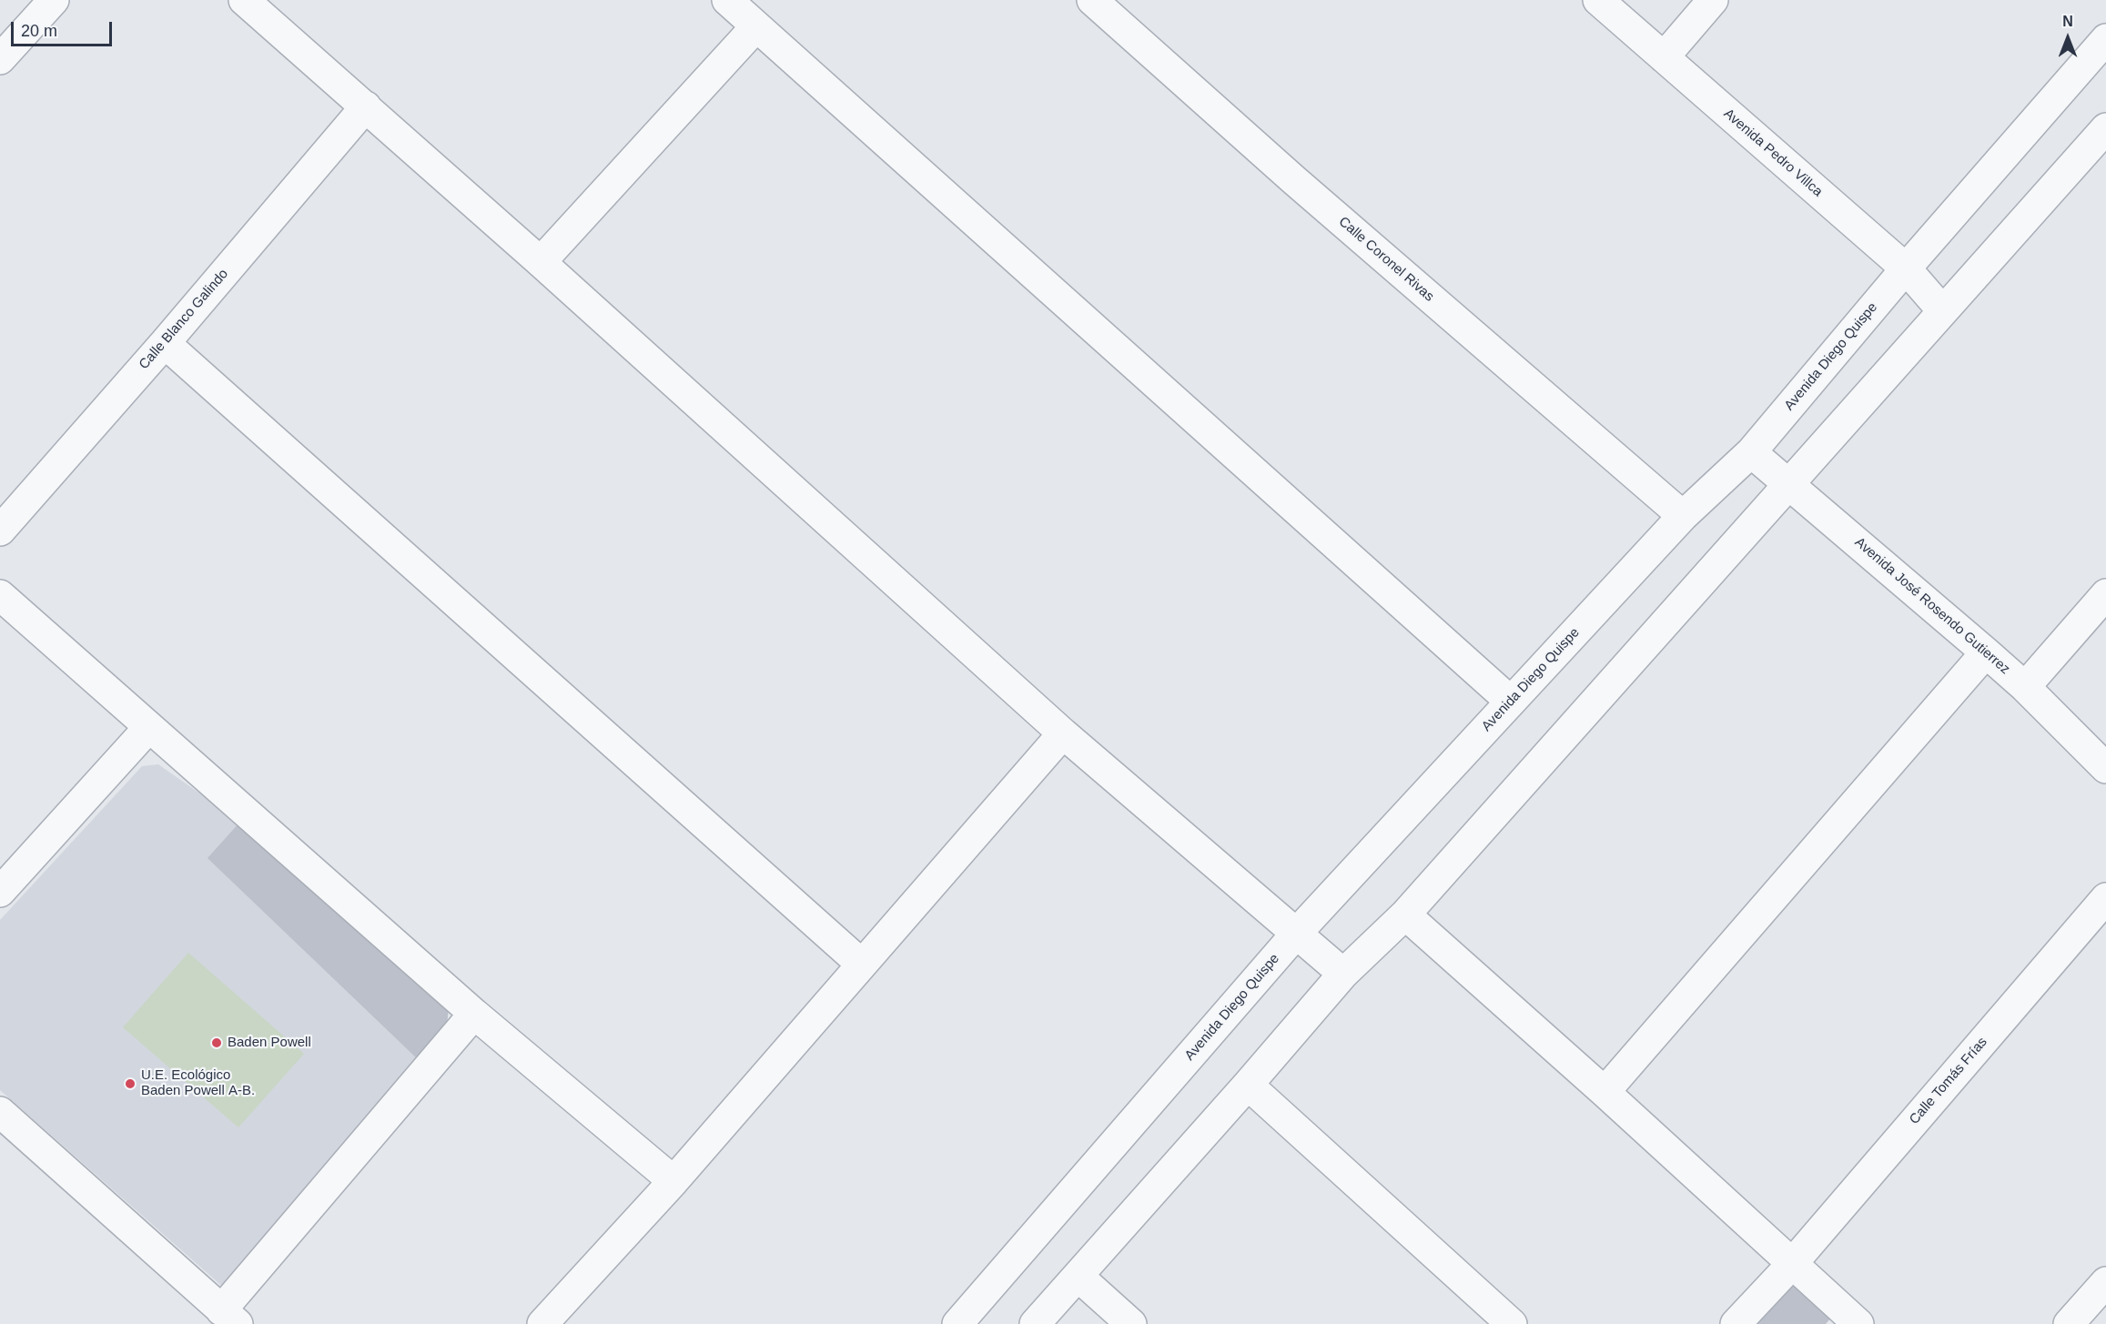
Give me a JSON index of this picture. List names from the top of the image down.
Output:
{
  "streets": {
    "street": [
      "Avenida Pedro Villca",
      "Calle Coronel Rivas",
      "Calle Blanco Galindo",
      "Avenida Diego Quispe",
      "Avenida José Rosendo Gutierrez",
      "Calle Tomás Frías"
    ]
  },
  "crossings": [
    ["Avenida Pedro Villca", "Avenida Diego Quispe"],
    ["Calle Coronel Rivas", "Avenida Diego Quispe"],
    ["Avenida Diego Quispe", "Avenida José Rosendo Gutierrez"]
  ],
  "places": ["Baden Powell", "U.E. Ecológico Baden Powell A-B."],
  "scale_bar": "20 m",
  "north": "top"
}
